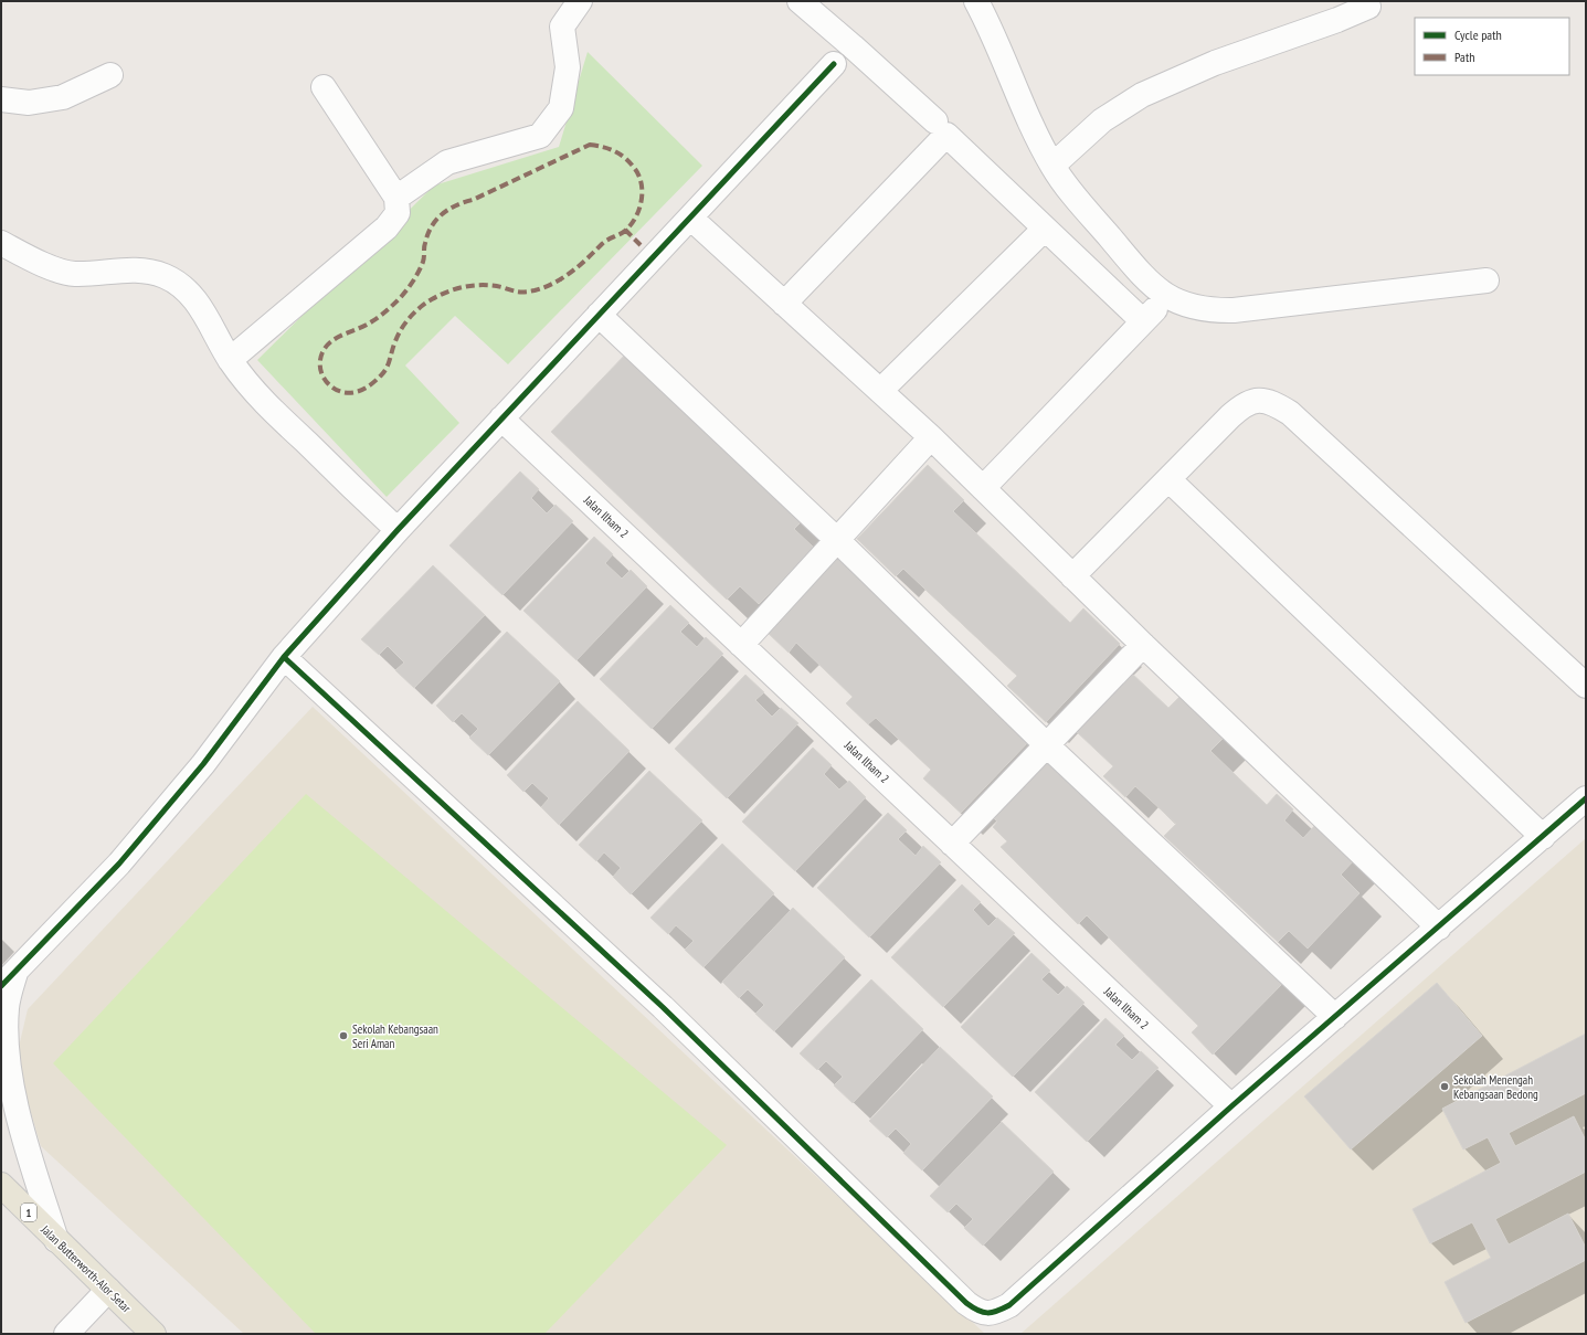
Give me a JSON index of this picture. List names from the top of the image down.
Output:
{
  "streets": {
    "main road": ["1", "Jalan Butterworth-Alor Setar"],
    "street": ["Jalan Ilham 2"]
  },
  "places": ["Sekolah Kebangsaan Seri Aman", "Sekolah Menengah Kebangsaan Bedong"],
  "legend": ["Cycle path", "Path"]
}
